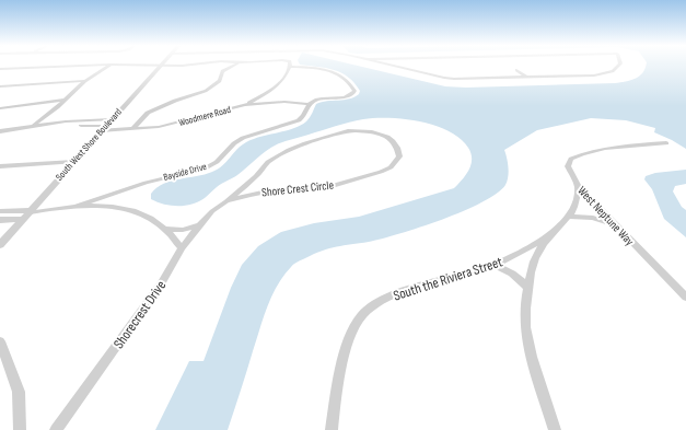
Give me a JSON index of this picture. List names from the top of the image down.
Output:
{
  "streets": {
    "street": [
      "Woodmere Road",
      "South West Shore Boulevard",
      "Bayside Drive",
      "Shore Crest Circle",
      "West Neptune Way",
      "South the Riviera Street",
      "Shorecrest Drive"
    ]
  },
  "crossings": [
    ["Woodmere Road", "South West Shore Boulevard"],
    ["Woodmere Road", "Bayside Drive"],
    ["Shore Crest Circle", "Shorecrest Drive"]
  ]
}
